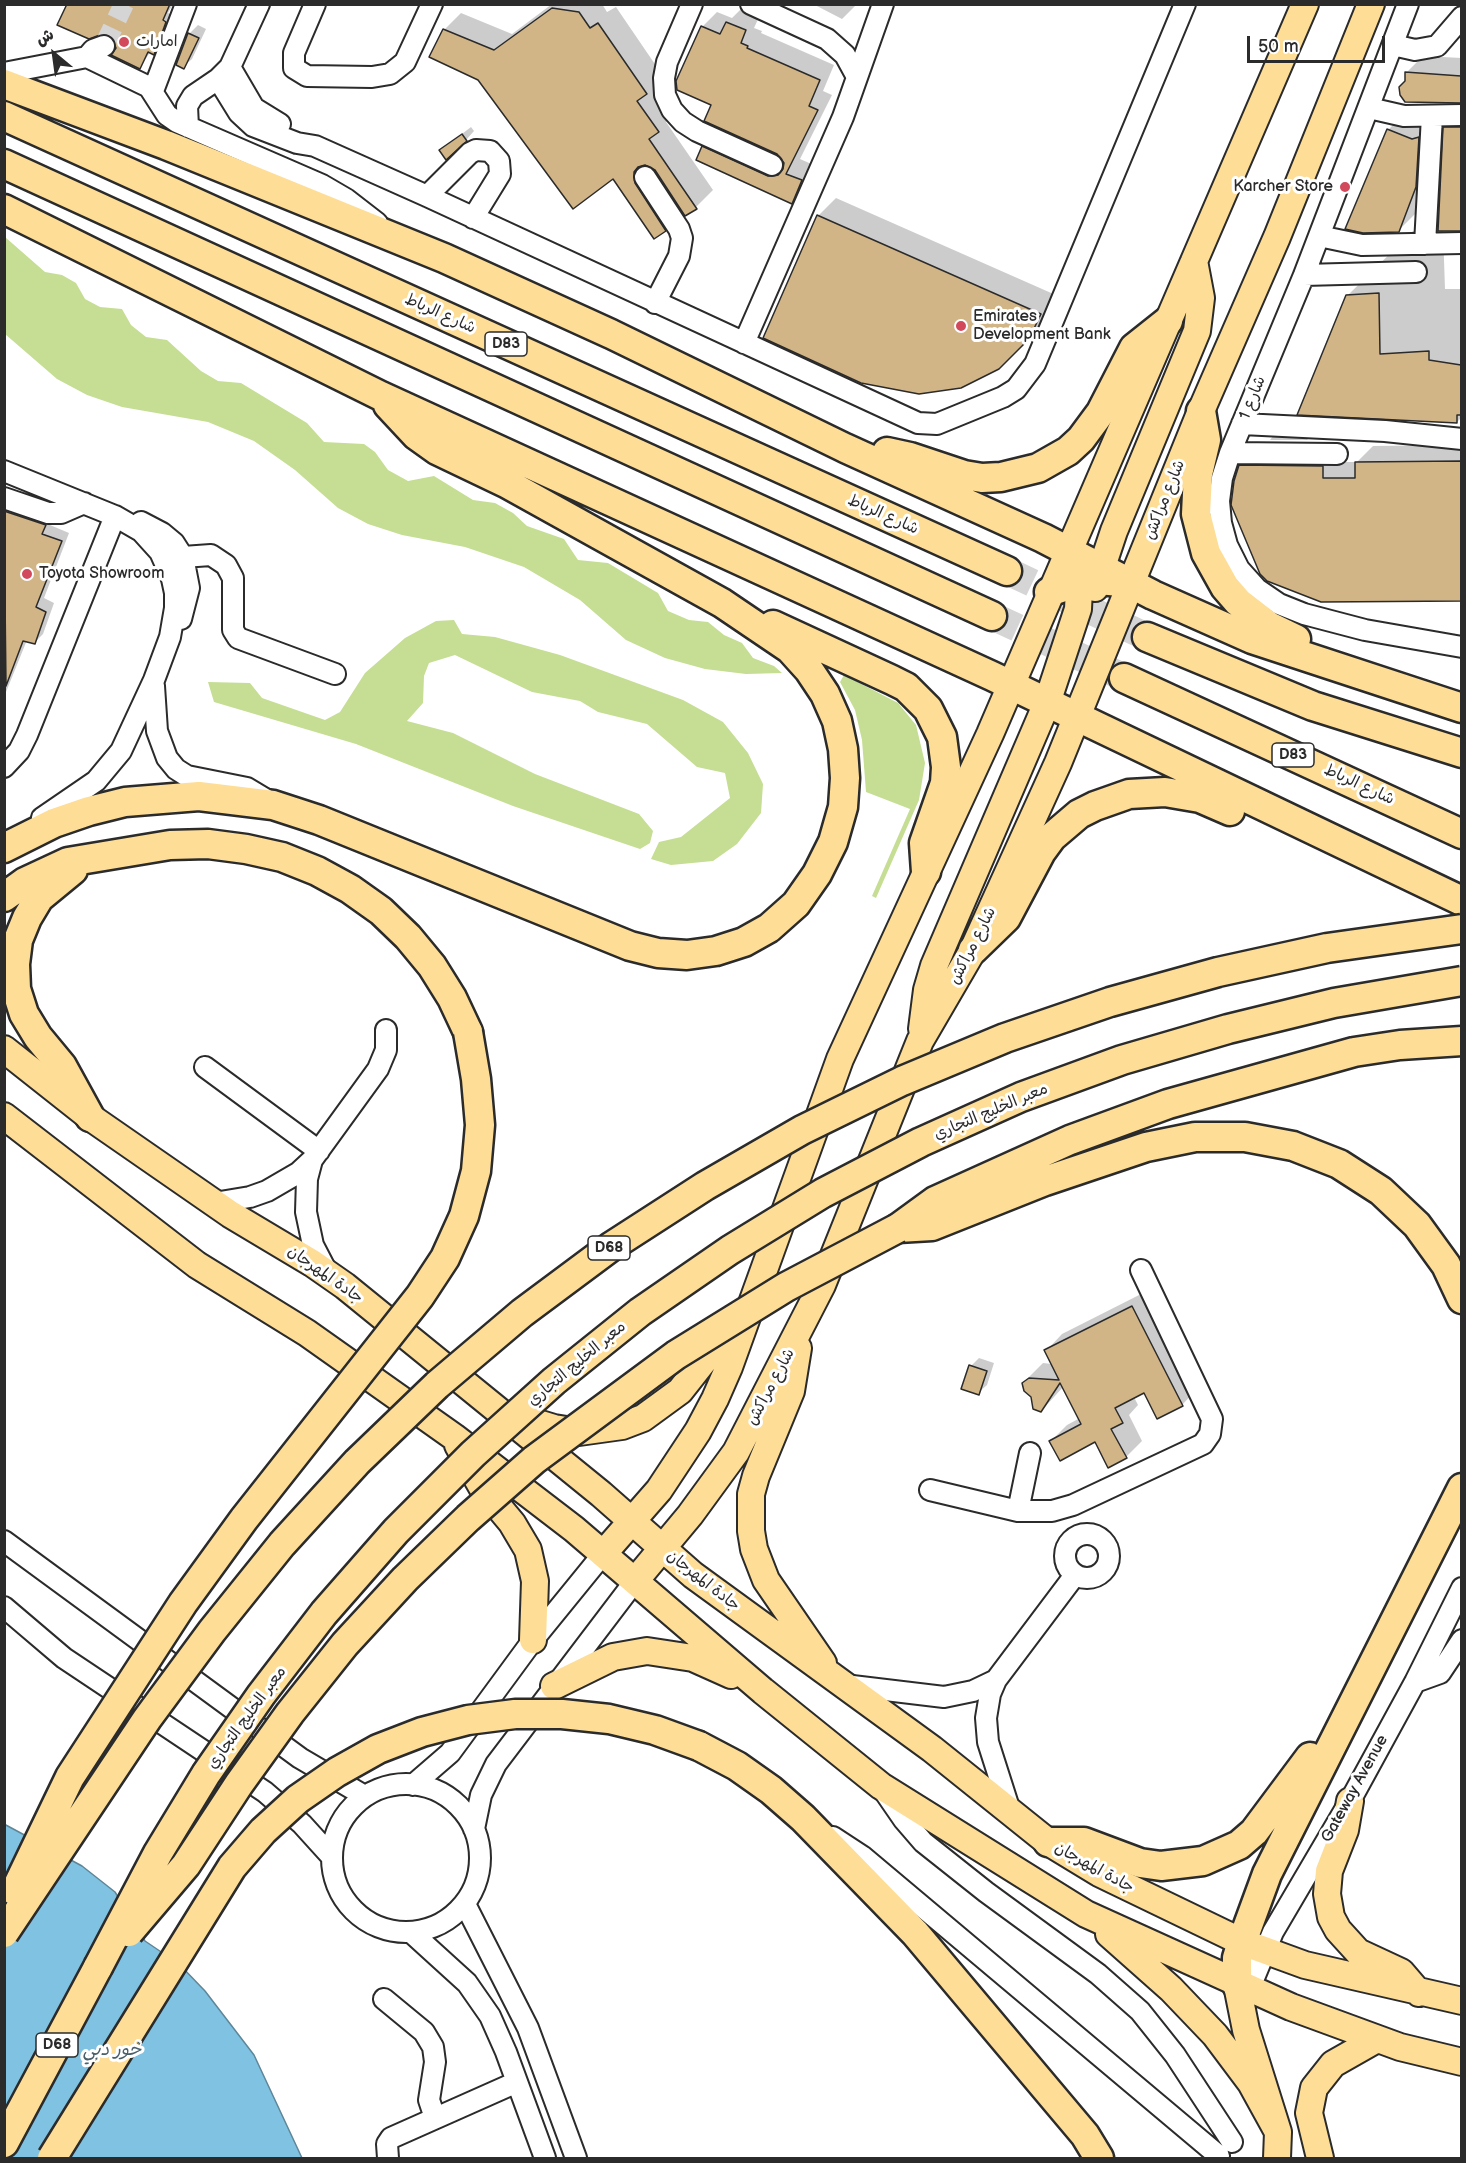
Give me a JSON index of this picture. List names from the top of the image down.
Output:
{
  "streets": {
    "highway": [
      "شارع الرباط",
      "D83",
      "معبر الخليج التجاري",
      "D68"
    ],
    "main road": ["شارع مراكش", "جادة المهرجان"],
    "street": ["شارع 1", "Gateway Avenue"]
  },
  "crossings": [
    ["شارع مراكش", "جادة المهرجان"],
    ["جادة المهرجان", "Gateway Avenue"]
  ],
  "water": ["خور دبي"],
  "places": [
    "امارات",
    "Karcher Store",
    "Emirates Development Bank",
    "Toyota Showroom"
  ],
  "scale_bar": "50 m",
  "north": "top left"
}
